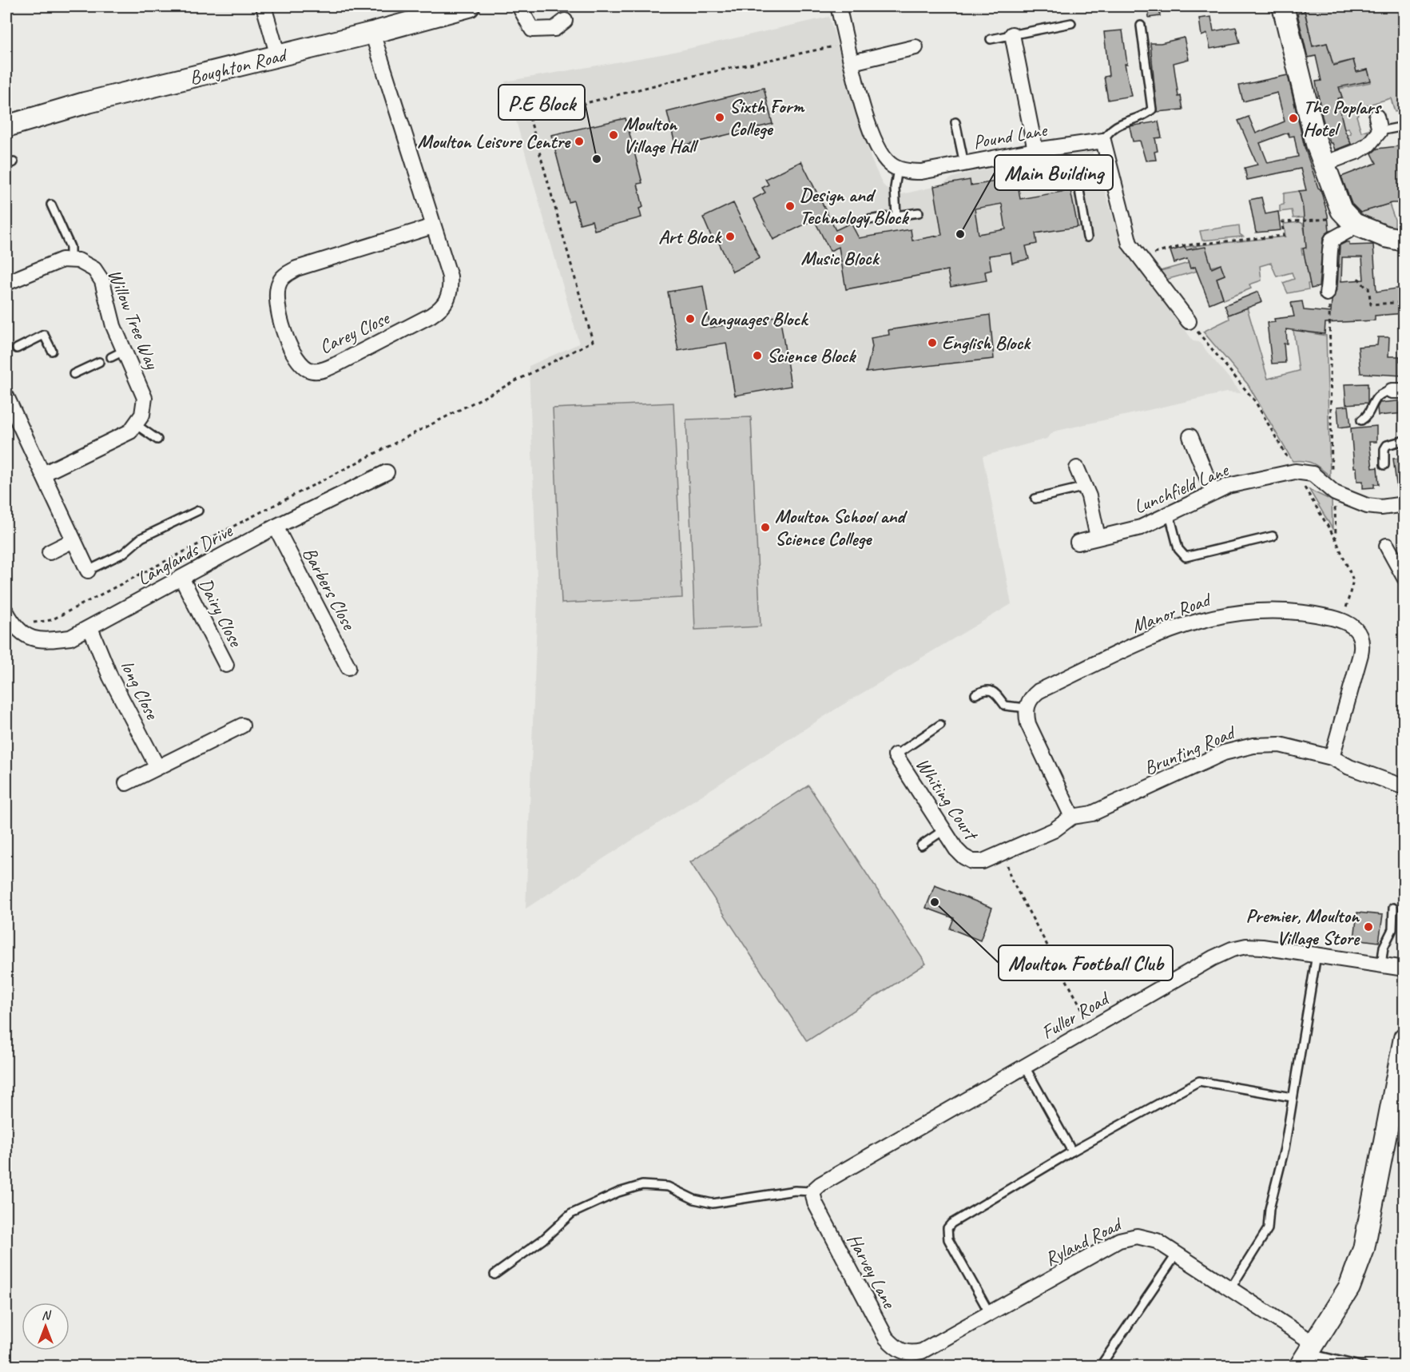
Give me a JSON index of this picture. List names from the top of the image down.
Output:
{
  "streets": {
    "street": [
      "Boughton Road",
      "Pound Lane",
      "Willow Tree Way",
      "Carey Close",
      "Lunchfield Lane",
      "Langlands Drive",
      "Barbers Close",
      "Dairy Close",
      "Manor Road",
      "long Close",
      "Brunting Road",
      "Whiting Court",
      "Fuller Road",
      "Ryland Road",
      "Harvey Lane"
    ]
  },
  "crossings": [
    ["Boughton Road", "Carey Close"],
    ["Langlands Drive", "Barbers Close"],
    ["Langlands Drive", "Dairy Close"],
    ["Langlands Drive", "long Close"],
    ["Manor Road", "Brunting Road"],
    ["Brunting Road", "Whiting Court"],
    ["Fuller Road", "Harvey Lane"],
    ["Ryland Road", "Harvey Lane"]
  ],
  "places": [
    "Sixth Form College",
    "The Poplars Hotel",
    "Moulton Village Hall",
    "Moulton Leisure Centre",
    "P.E Block",
    "Design and Technology Block",
    "Main Building",
    "Art Block",
    "Music Block",
    "Languages Block",
    "English Block",
    "Science Block",
    "Moulton School and Science College",
    "Moulton Football Club",
    "Premier, Moulton Village Store"
  ],
  "north": "top"
}
